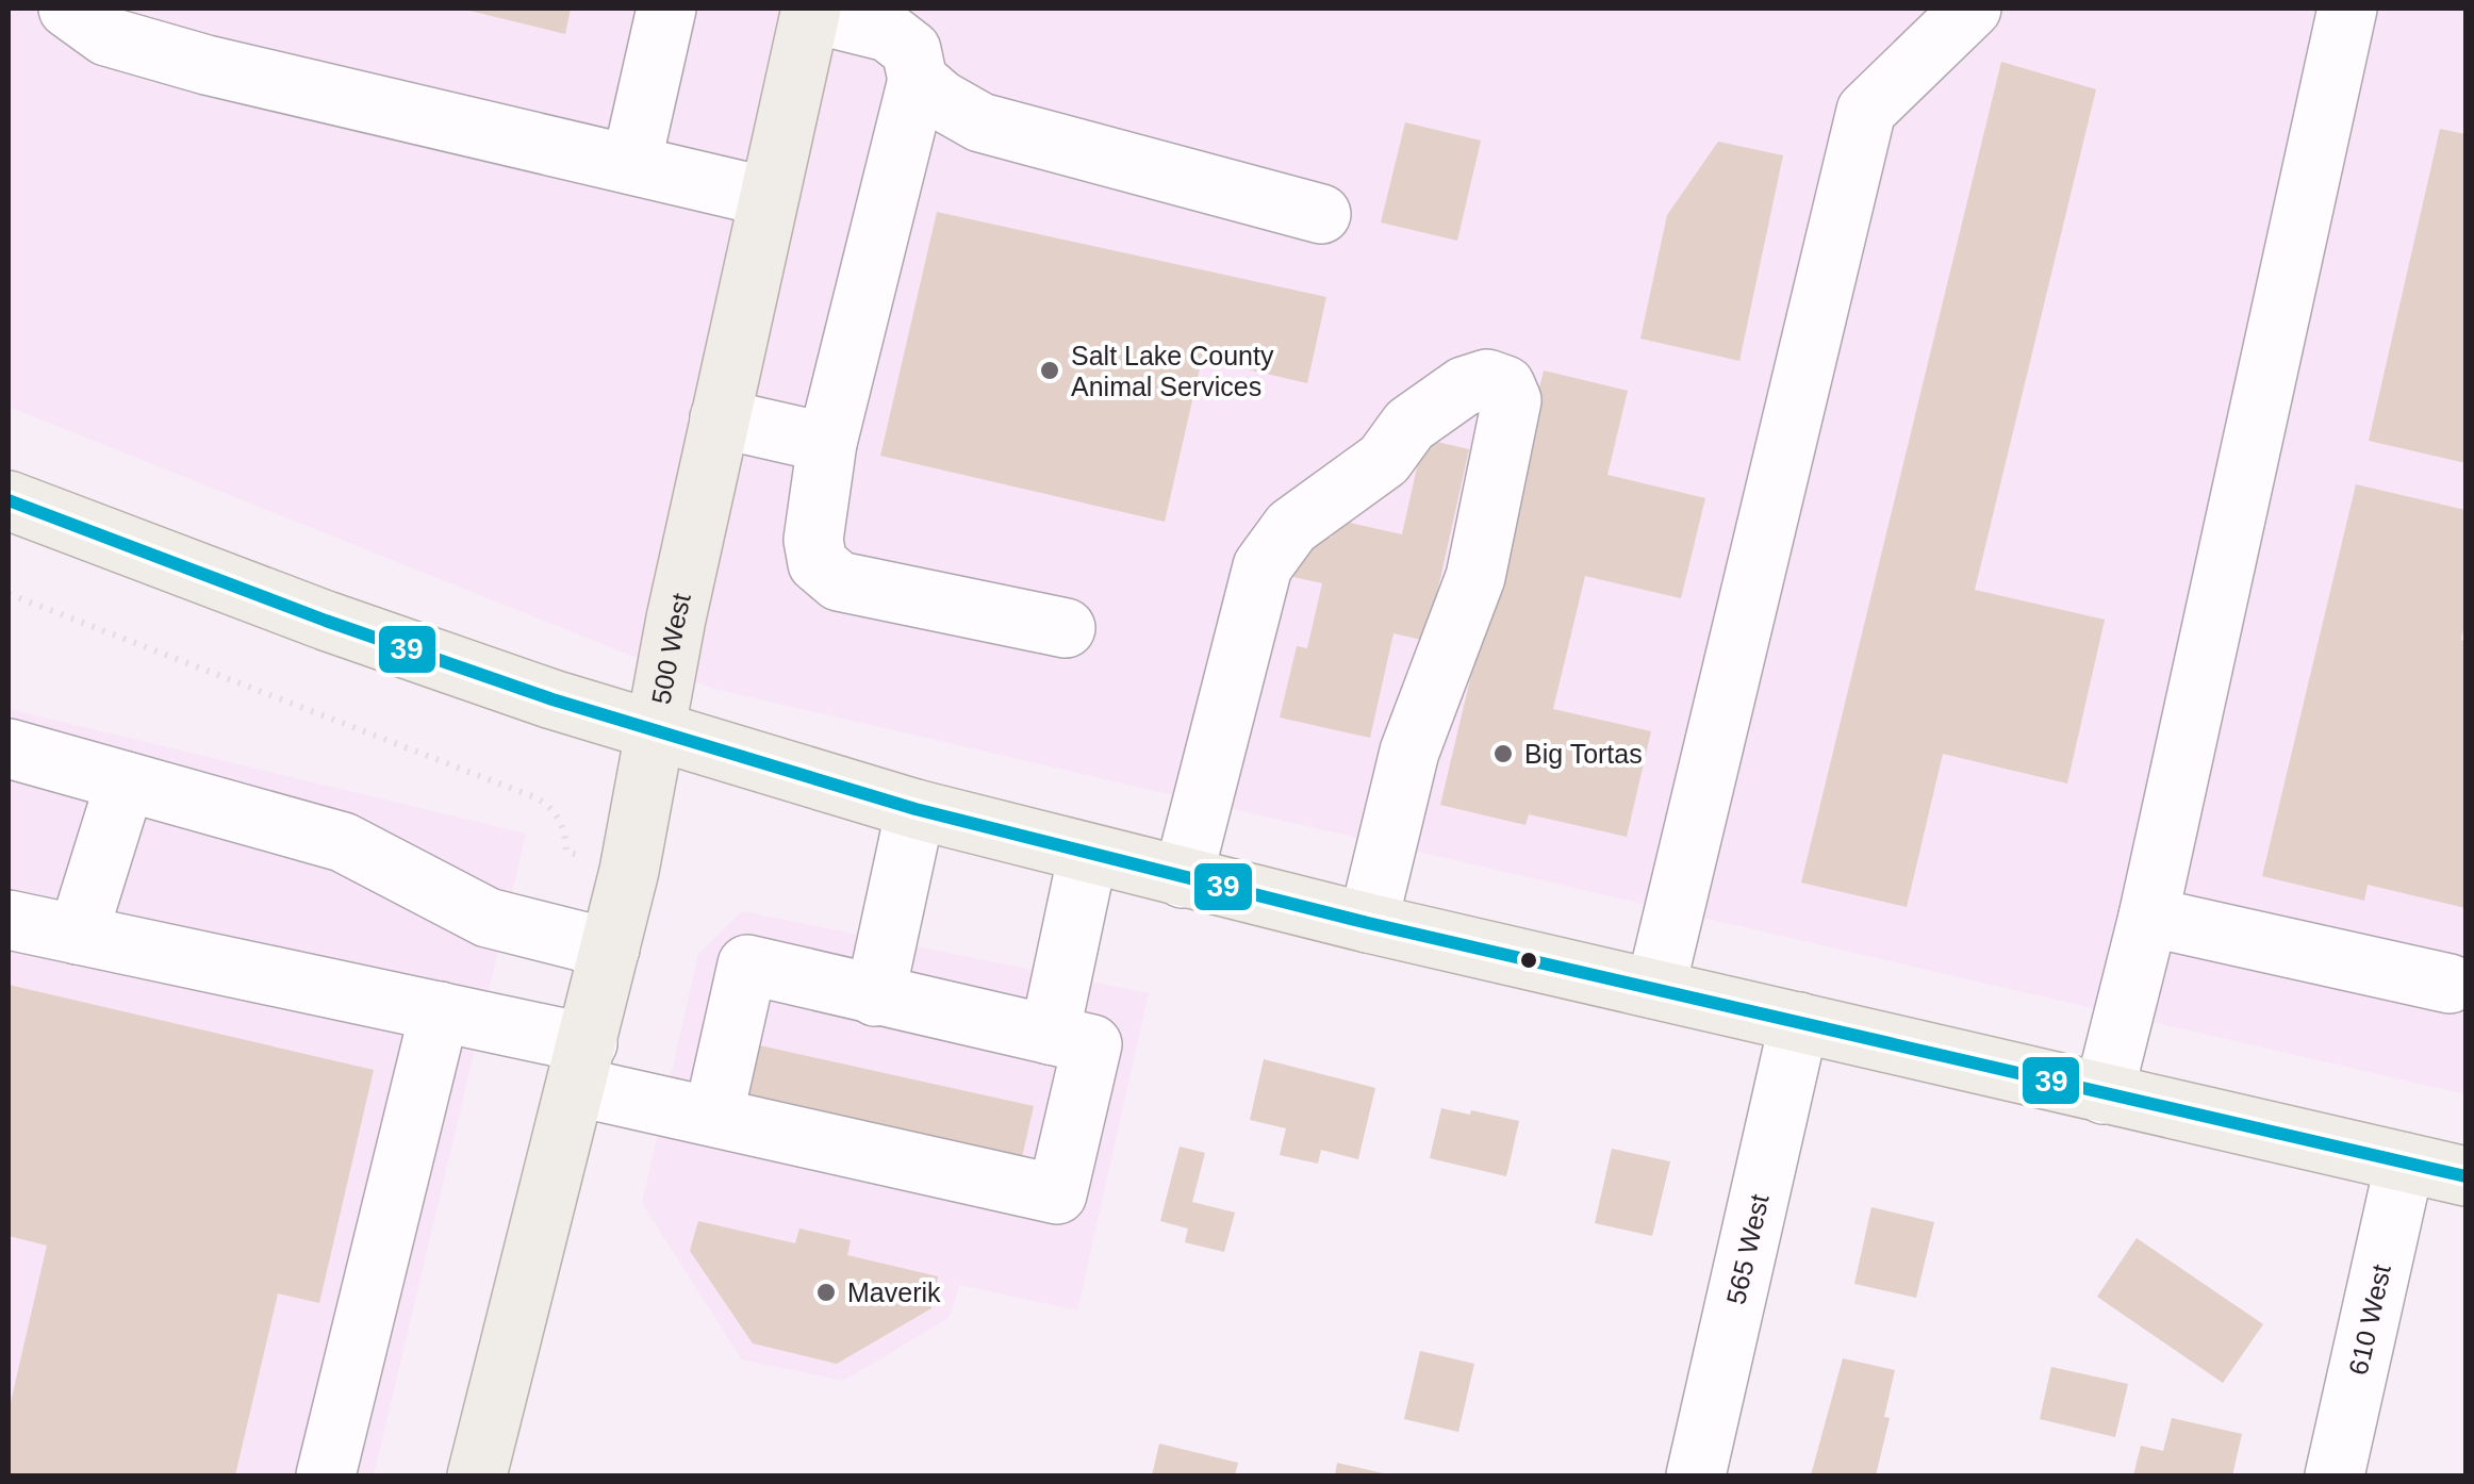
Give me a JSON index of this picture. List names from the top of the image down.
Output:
{
  "streets": {
    "main road": ["500 West"],
    "street": ["565 West", "610 West"]
  },
  "places": ["Salt Lake County Animal Services", "Big Tortas", "Maverik"],
  "lines": ["transit line 39"]
}
